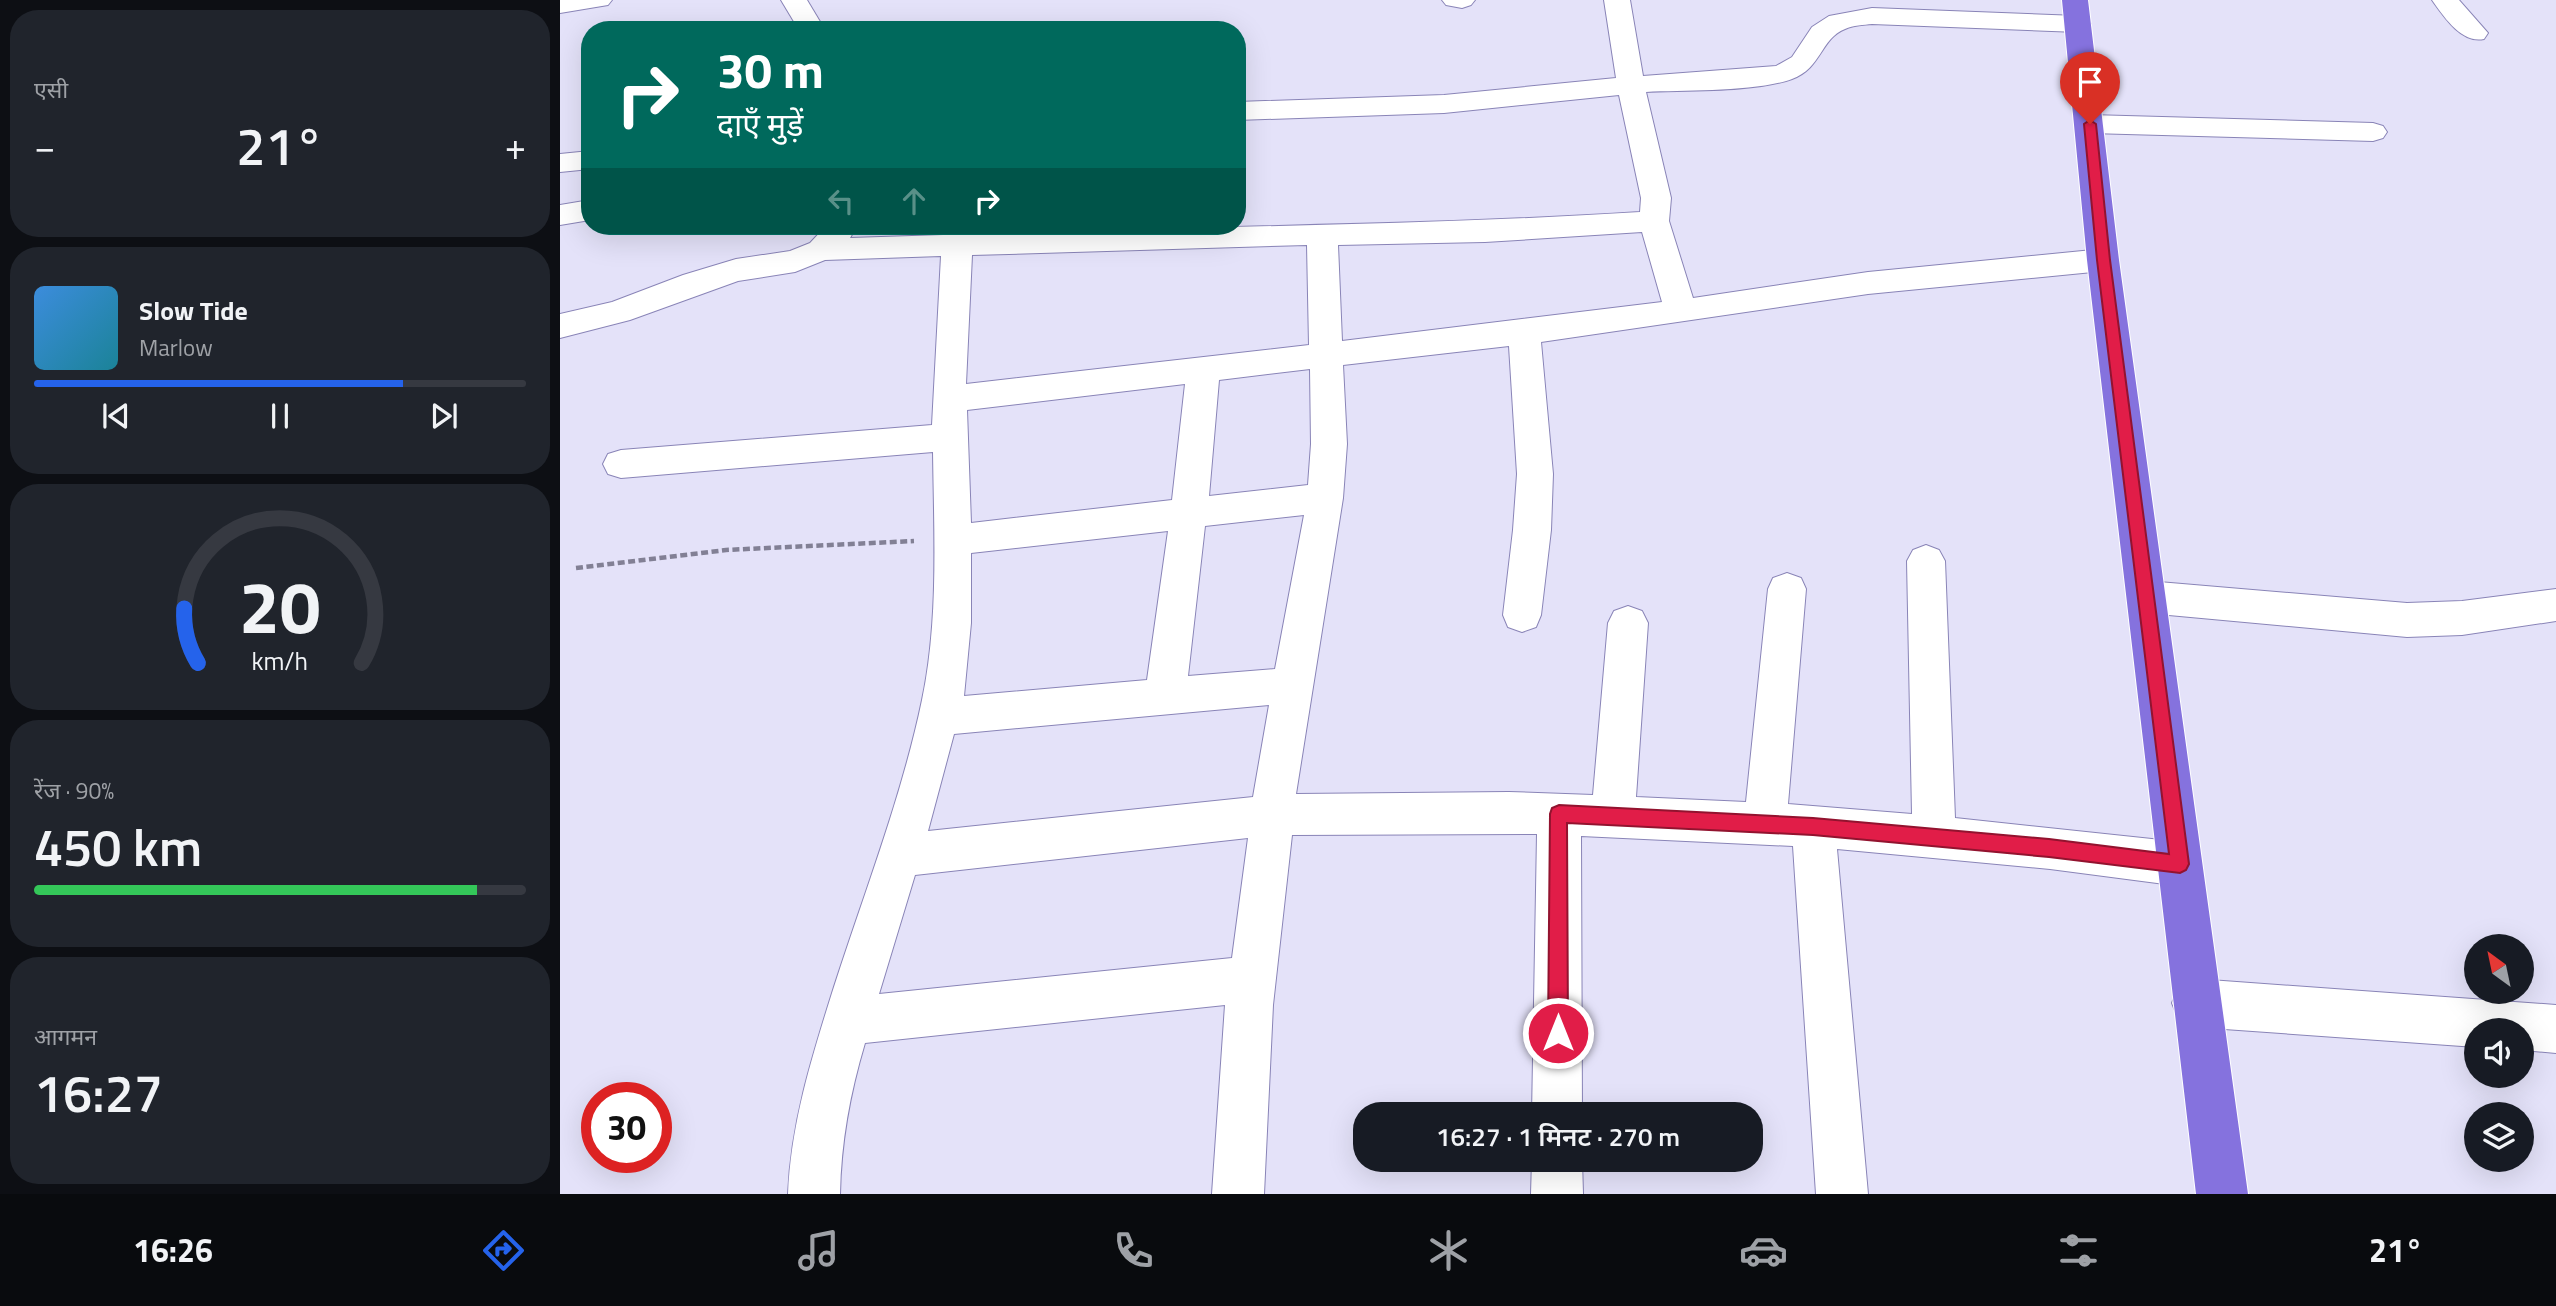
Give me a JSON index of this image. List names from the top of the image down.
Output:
{
  "north": "top left",
  "page": {
    "tile": [
      "एसी",
      ["रेंज · 90%", "450 km"],
      ["आगमन", "16:27"]
    ],
    "turn": ["30 m", "दाएँ मुड़ें"],
    "heat": ["−", "21°", "+"],
    "song": ["Slow Tide", "Marlow"],
    "limit": "30",
    "trip": "16:27 · 1 मिनट · 270 m",
    "tabs": ["16:26", "21°"],
    "gauge": ["20", "km/h"]
  }
}
